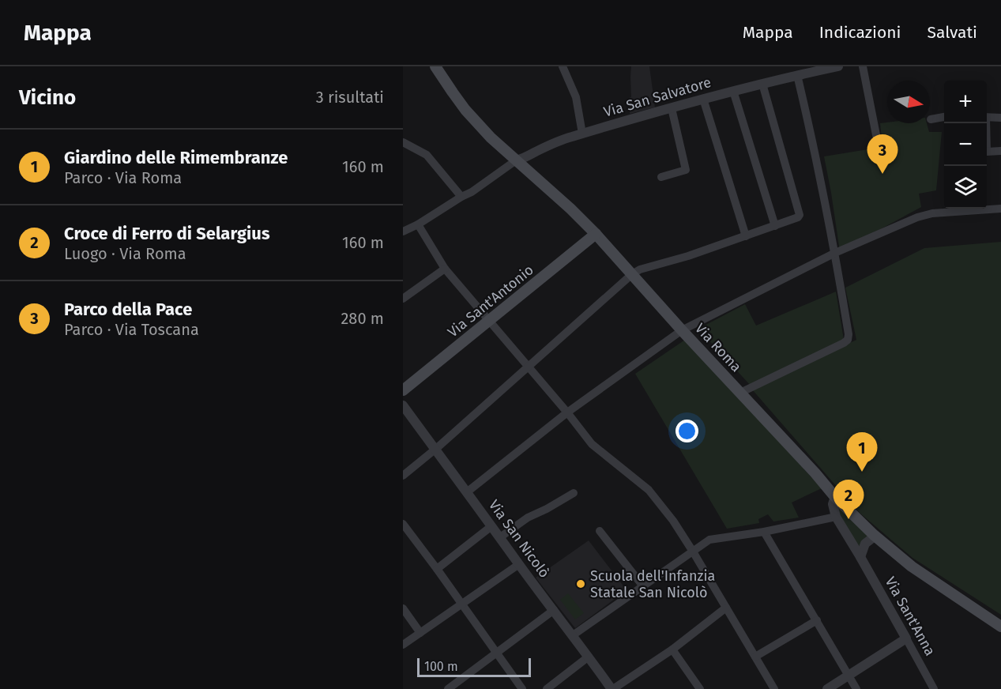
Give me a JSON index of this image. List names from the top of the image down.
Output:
{
  "streets": {
    "main road": ["Via Sant'Antonio", "Via Roma"],
    "street": ["Via San Salvatore", "Via San Nicolò", "Via Sant'Anna"]
  },
  "crossings": [
    ["Via San Salvatore", "Via Roma"],
    ["Via Sant'Antonio", "Via Roma"],
    ["Via Roma", "Via Sant'Anna"]
  ],
  "places": ["Scuola dell'Infanzia Statale San Nicolò"],
  "scale_bar": "100 m",
  "north": "right",
  "page": {
    "header": "Mappa",
    "nav": ["Mappa", "Indicazioni", "Salvati"],
    "heading": ["Vicino", "3 risultati"],
    "map_buttons": ["+", "−"],
    "list": [
      {
        "mark": "1",
        "name": "Giardino delle Rimembranze",
        "note": "Parco · Via Roma",
        "value": "160 m"
      },
      {
        "mark": "2",
        "name": "Croce di Ferro di Selargius",
        "note": "Luogo · Via Roma",
        "value": "160 m"
      },
      {
        "mark": "3",
        "name": "Parco della Pace",
        "note": "Parco · Via Toscana",
        "value": "280 m"
      }
    ],
    "pins": ["3", "1", "2"],
    "scale": "100 m"
  }
}
